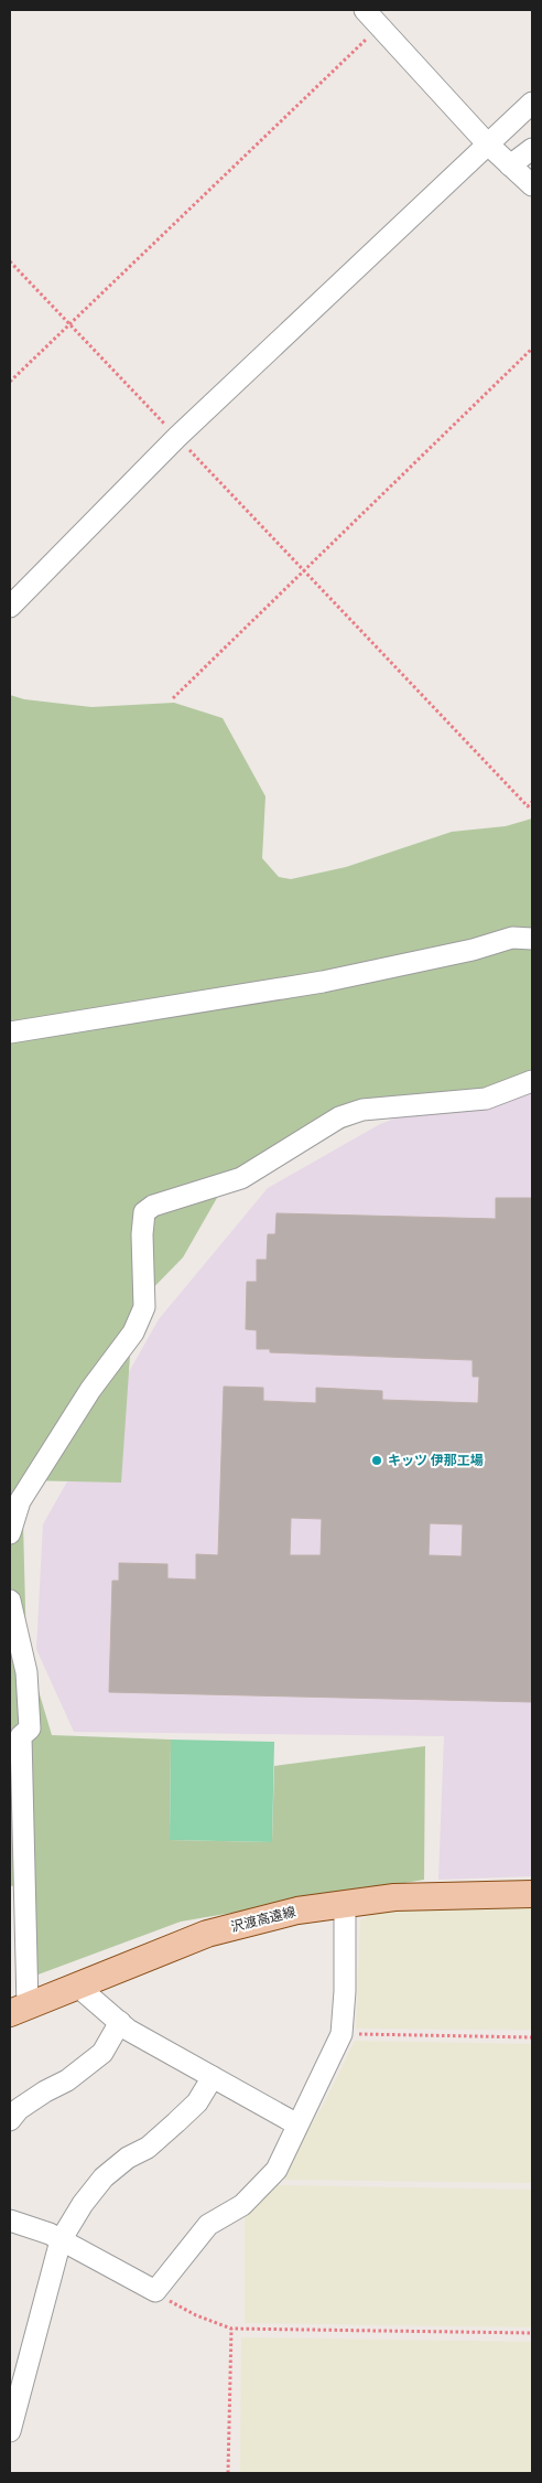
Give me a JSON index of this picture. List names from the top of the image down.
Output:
{
  "streets": {
    "main road": ["沢渡高遠線"]
  },
  "places": ["キッツ 伊那工場"]
}
